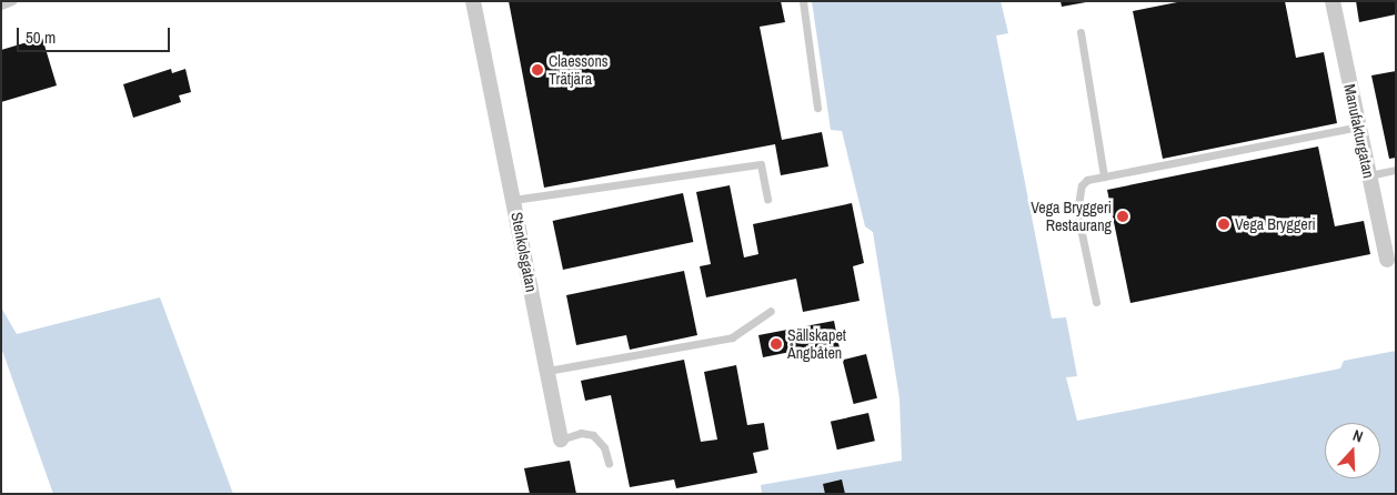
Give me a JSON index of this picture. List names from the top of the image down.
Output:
{
  "streets": {
    "street": ["Manufakturgatan", "Stenkolsgatan"]
  },
  "places": [
    "Claessons Trätjära",
    "Vega Bryggeri Restaurang",
    "Vega Bryggeri",
    "Sällskapet Ångbåten"
  ],
  "scale_bar": "50 m",
  "north": "top"
}
